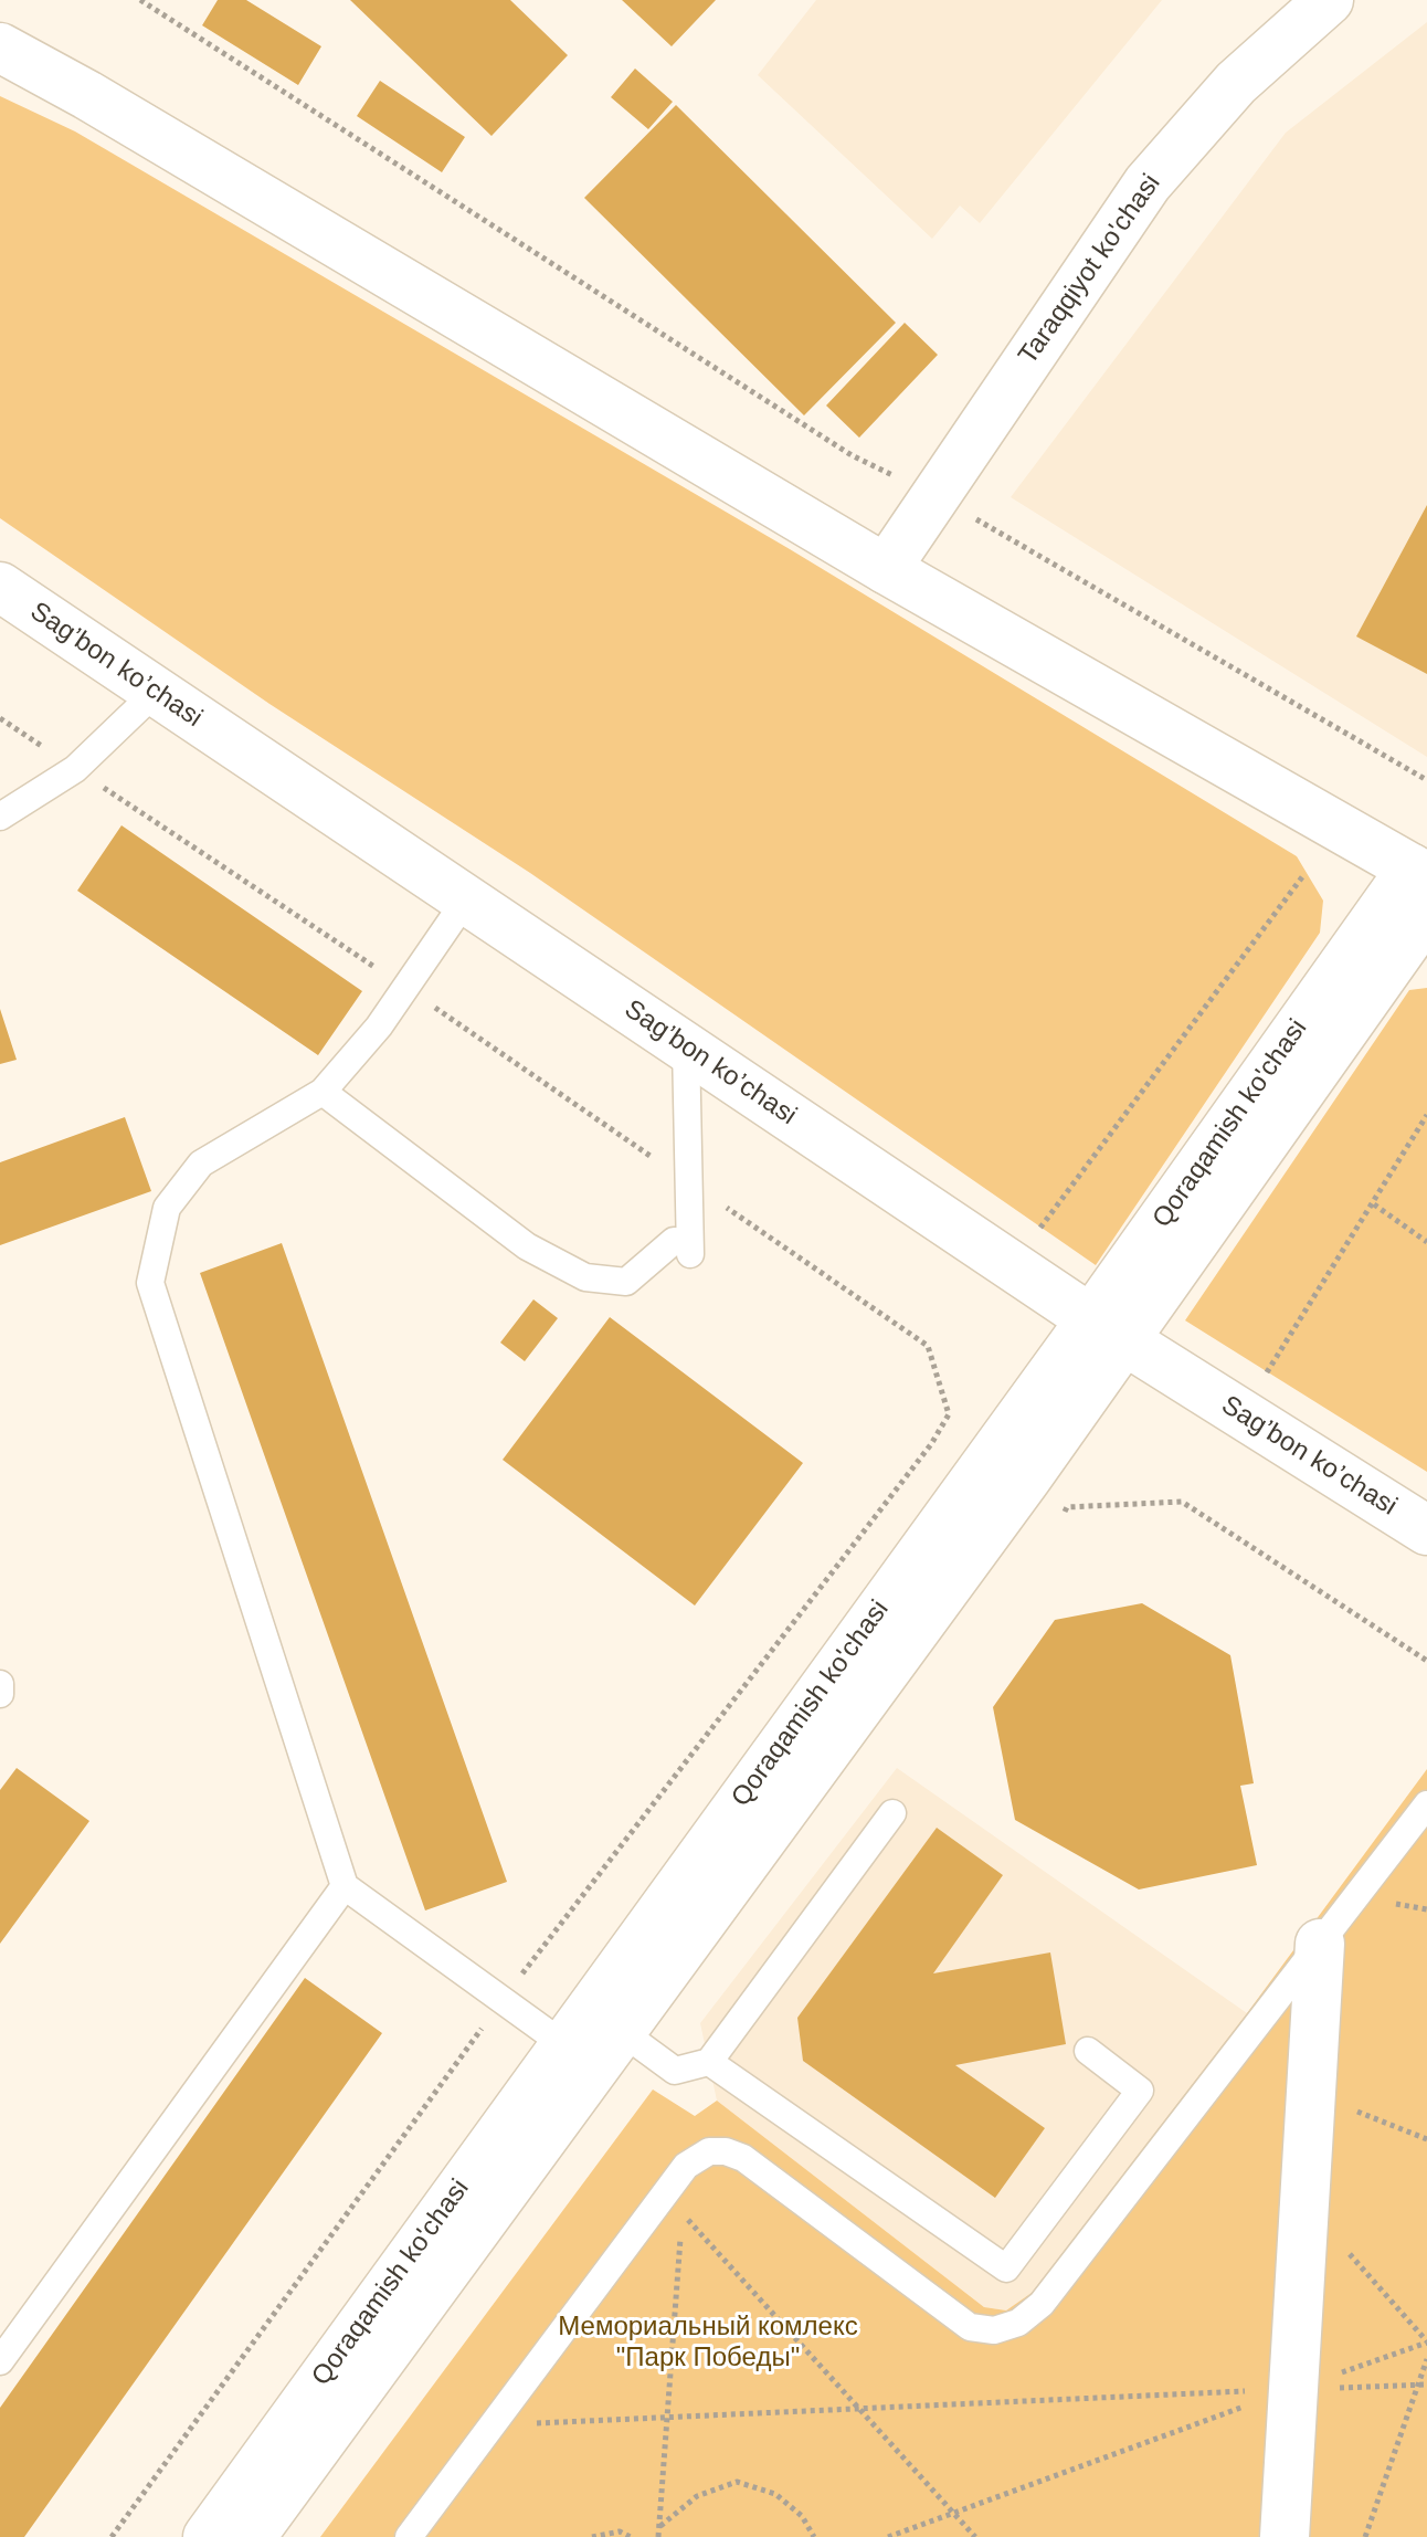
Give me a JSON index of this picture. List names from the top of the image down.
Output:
{
  "streets": {
    "main road": ["Taraqqiyot ko'chasi", "Sag’bon ko’chasi", "Qoraqamish ko'chasi"]
  },
  "crossings": [
    ["Sag’bon ko’chasi", "Qoraqamish ko'chasi"]
  ],
  "parks": ["Мемориальный комлекс \"Парк Победы\""]
}
